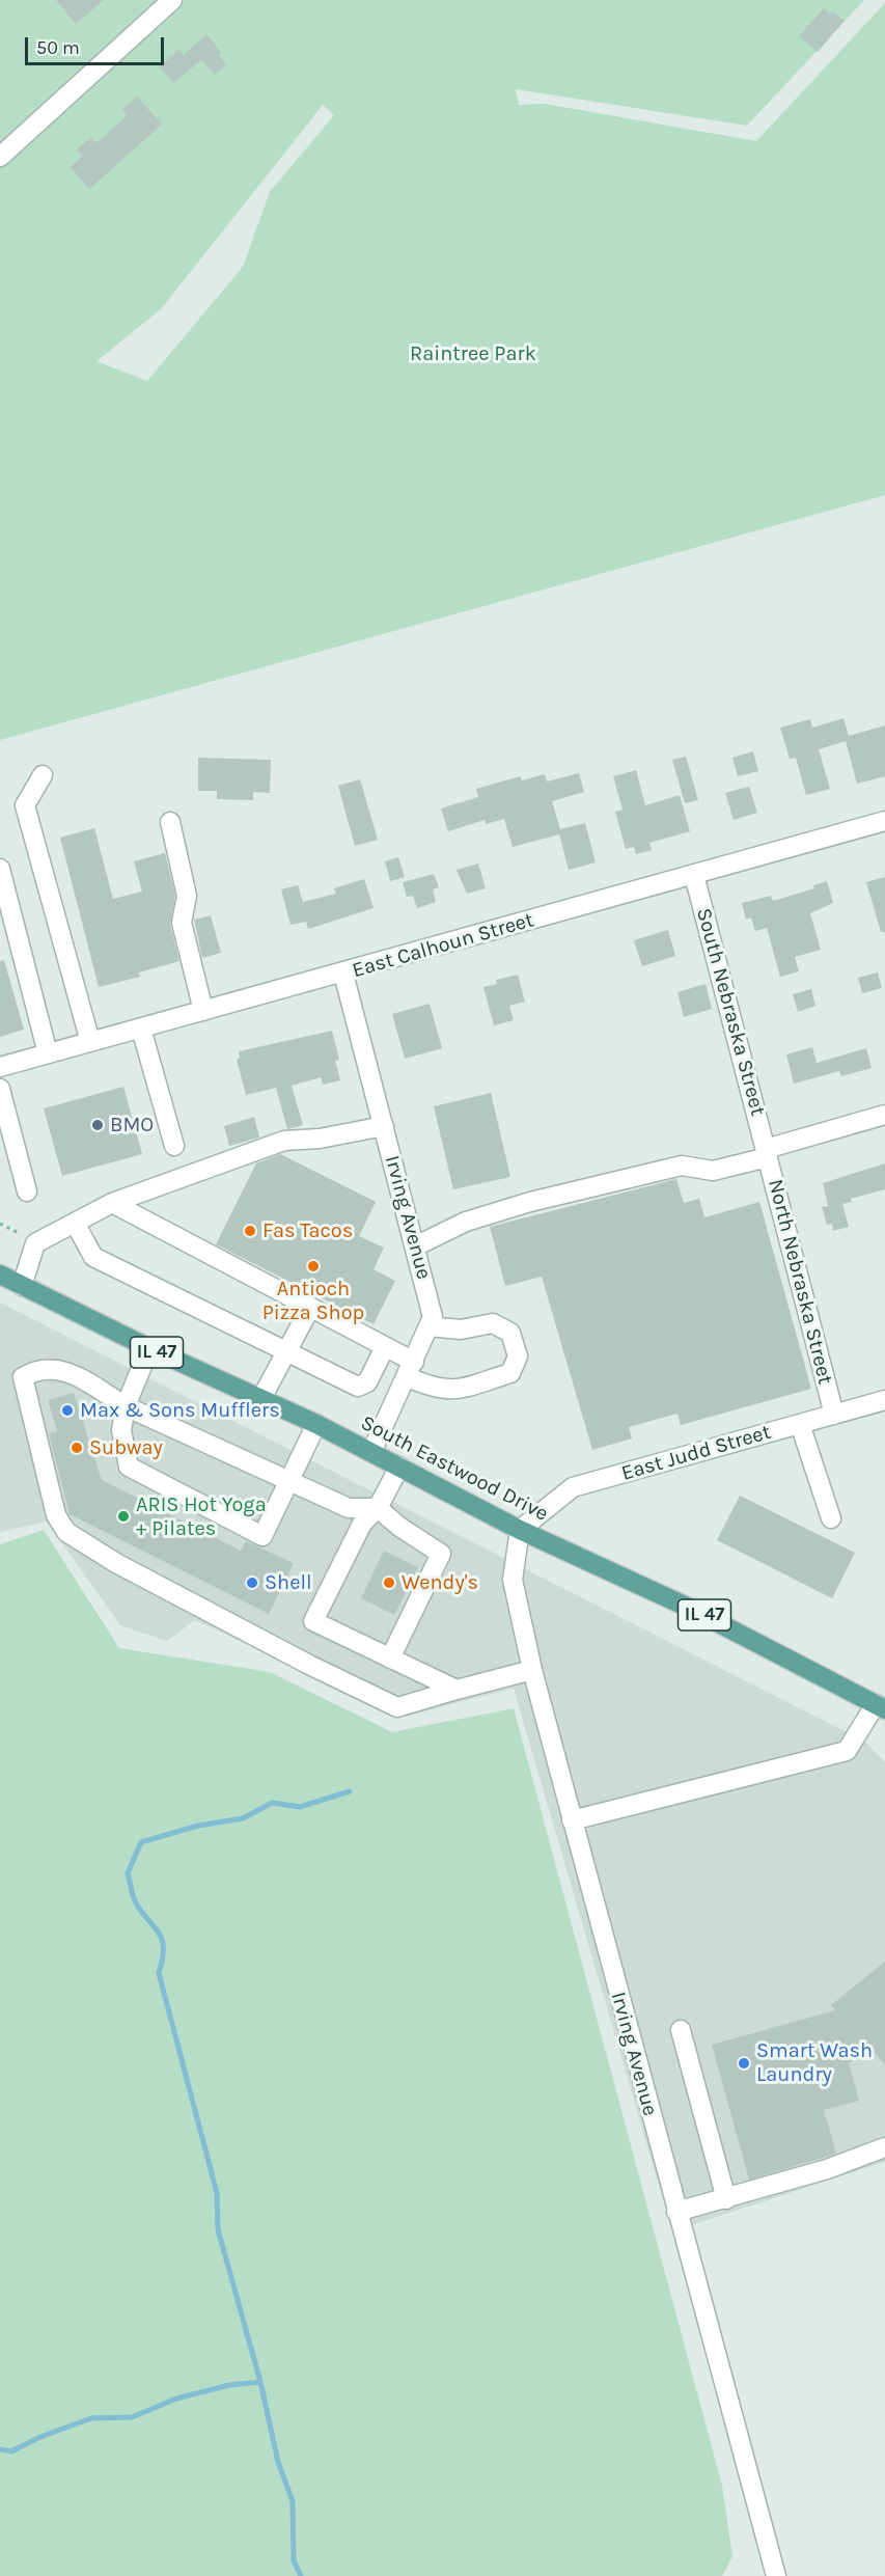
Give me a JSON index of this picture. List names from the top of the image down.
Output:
{
  "streets": {
    "main road": ["IL 47", "South Eastwood Drive"],
    "street": [
      "East Calhoun Street",
      "South Nebraska Street",
      "Irving Avenue",
      "North Nebraska Street",
      "East Judd Street"
    ]
  },
  "crossings": [
    ["East Calhoun Street", "South Nebraska Street"],
    ["East Calhoun Street", "Irving Avenue"],
    ["South Nebraska Street", "North Nebraska Street"],
    ["Irving Avenue", "East Judd Street"],
    ["Irving Avenue", "South Eastwood Drive"],
    ["North Nebraska Street", "East Judd Street"],
    ["East Judd Street", "South Eastwood Drive"]
  ],
  "parks": ["Raintree Park"],
  "places": [
    "BMO",
    "Fas Tacos",
    "Antioch Pizza Shop",
    "Max & Sons Mufflers",
    "Subway",
    "ARIS Hot Yoga + Pilates",
    "Shell",
    "Wendy's",
    "Smart Wash Laundry"
  ],
  "scale_bar": "50 m"
}
